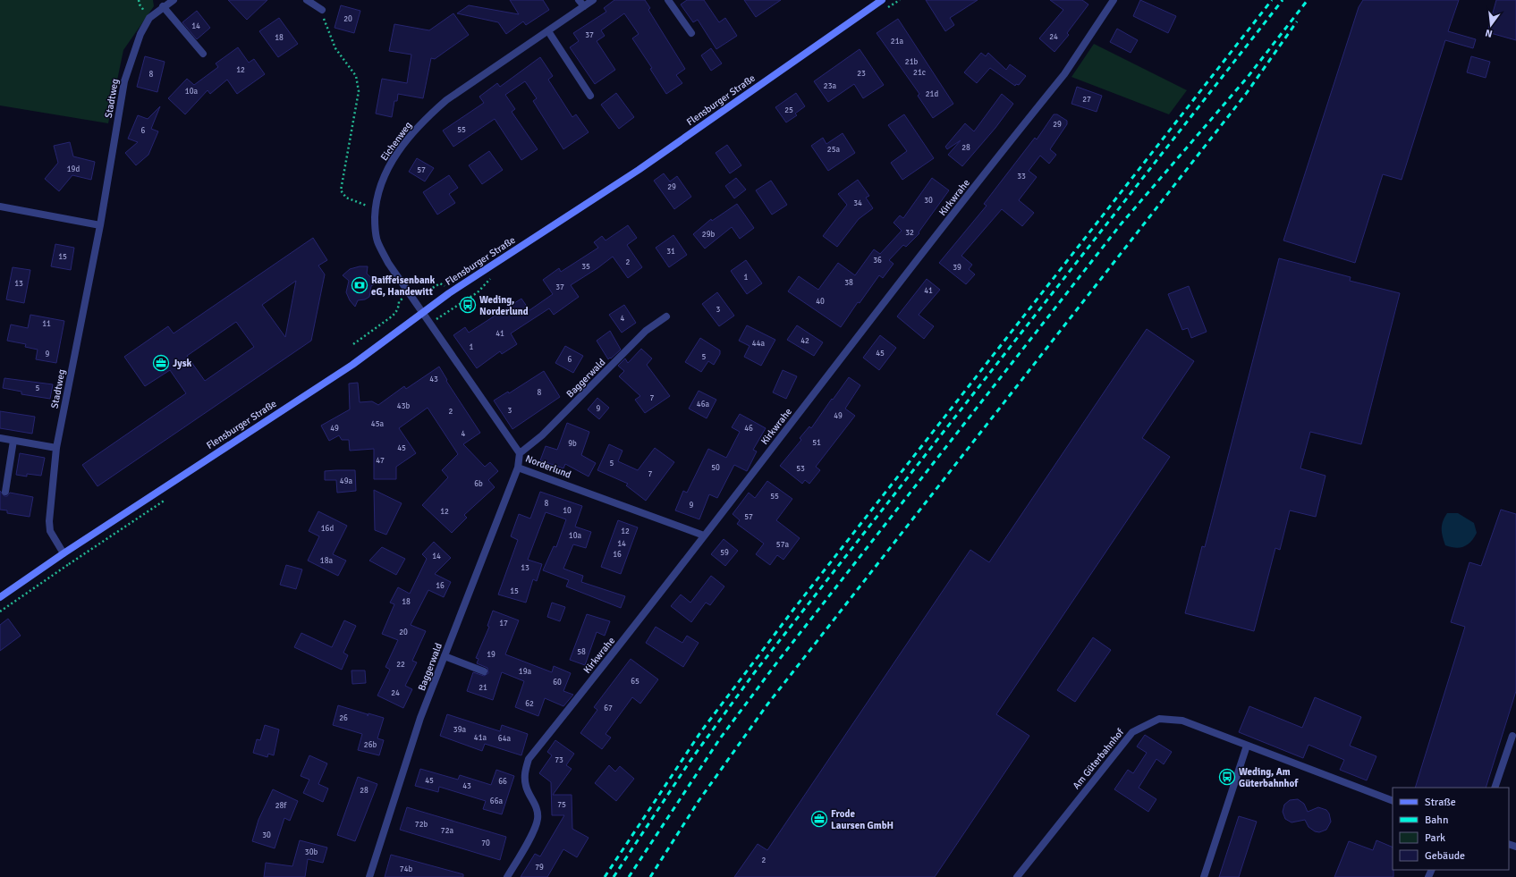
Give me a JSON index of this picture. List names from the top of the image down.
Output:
{
  "streets": {
    "street": [
      "Stadtweg",
      "Flensburger Straße",
      "Eichenweg",
      "Kirkwrahe",
      "Baggerwald",
      "Norderlund",
      "Am Güterbahnhof"
    ]
  },
  "crossings": [
    ["Stadtweg", "Flensburger Straße"],
    ["Flensburger Straße", "Eichenweg"],
    ["Flensburger Straße", "Norderlund"],
    ["Eichenweg", "Norderlund"],
    ["Kirkwrahe", "Norderlund"],
    ["Baggerwald", "Norderlund"]
  ],
  "places": {
    "bank": ["Raiffeisenbank eG, Handewitt"],
    "bus stop": ["Weding, Norderlund", "Weding, Am Güterbahnhof"],
    "office": ["Jysk", "Frode Laursen GmbH"]
  },
  "house_numbers": [
    "20",
    "14",
    "37",
    "24",
    "18",
    "21a",
    "21b",
    "12",
    "21c",
    "23",
    "8",
    "23a",
    "10a",
    "21d",
    "27",
    "25",
    "29",
    "55",
    "6",
    "28",
    "25a",
    "19d",
    "57",
    "33",
    "29",
    "30",
    "34",
    "32",
    "29b",
    "31",
    "15",
    "36",
    "2",
    "35",
    "39",
    "1",
    "38",
    "13",
    "37",
    "41",
    "40",
    "3",
    "4",
    "11",
    "41",
    "42",
    "44a",
    "1",
    "45",
    "9",
    "5",
    "6",
    "43",
    "5",
    "8",
    "7",
    "46a",
    "43b",
    "9",
    "3",
    "2",
    "49",
    "45a",
    "49",
    "46",
    "4",
    "51",
    "9b",
    "45",
    "47",
    "5",
    "50",
    "53",
    "7",
    "49a",
    "6b",
    "55",
    "8",
    "9",
    "10",
    "12",
    "57",
    "16d",
    "12",
    "10a",
    "14",
    "57a",
    "59",
    "16",
    "14",
    "18a",
    "13",
    "16",
    "15",
    "18",
    "17",
    "20",
    "58",
    "19",
    "22",
    "19a",
    "65",
    "60",
    "21",
    "24",
    "62",
    "67",
    "26",
    "39a",
    "41a",
    "64a",
    "26b",
    "73",
    "45",
    "66",
    "43",
    "28",
    "66a",
    "75",
    "28f",
    "72b",
    "72a",
    "30",
    "70",
    "30b",
    "2",
    "79",
    "74b"
  ],
  "legend": [
    "Straße",
    "Bahn",
    "Park",
    "Gebäude"
  ],
  "north": "bottom"
}
